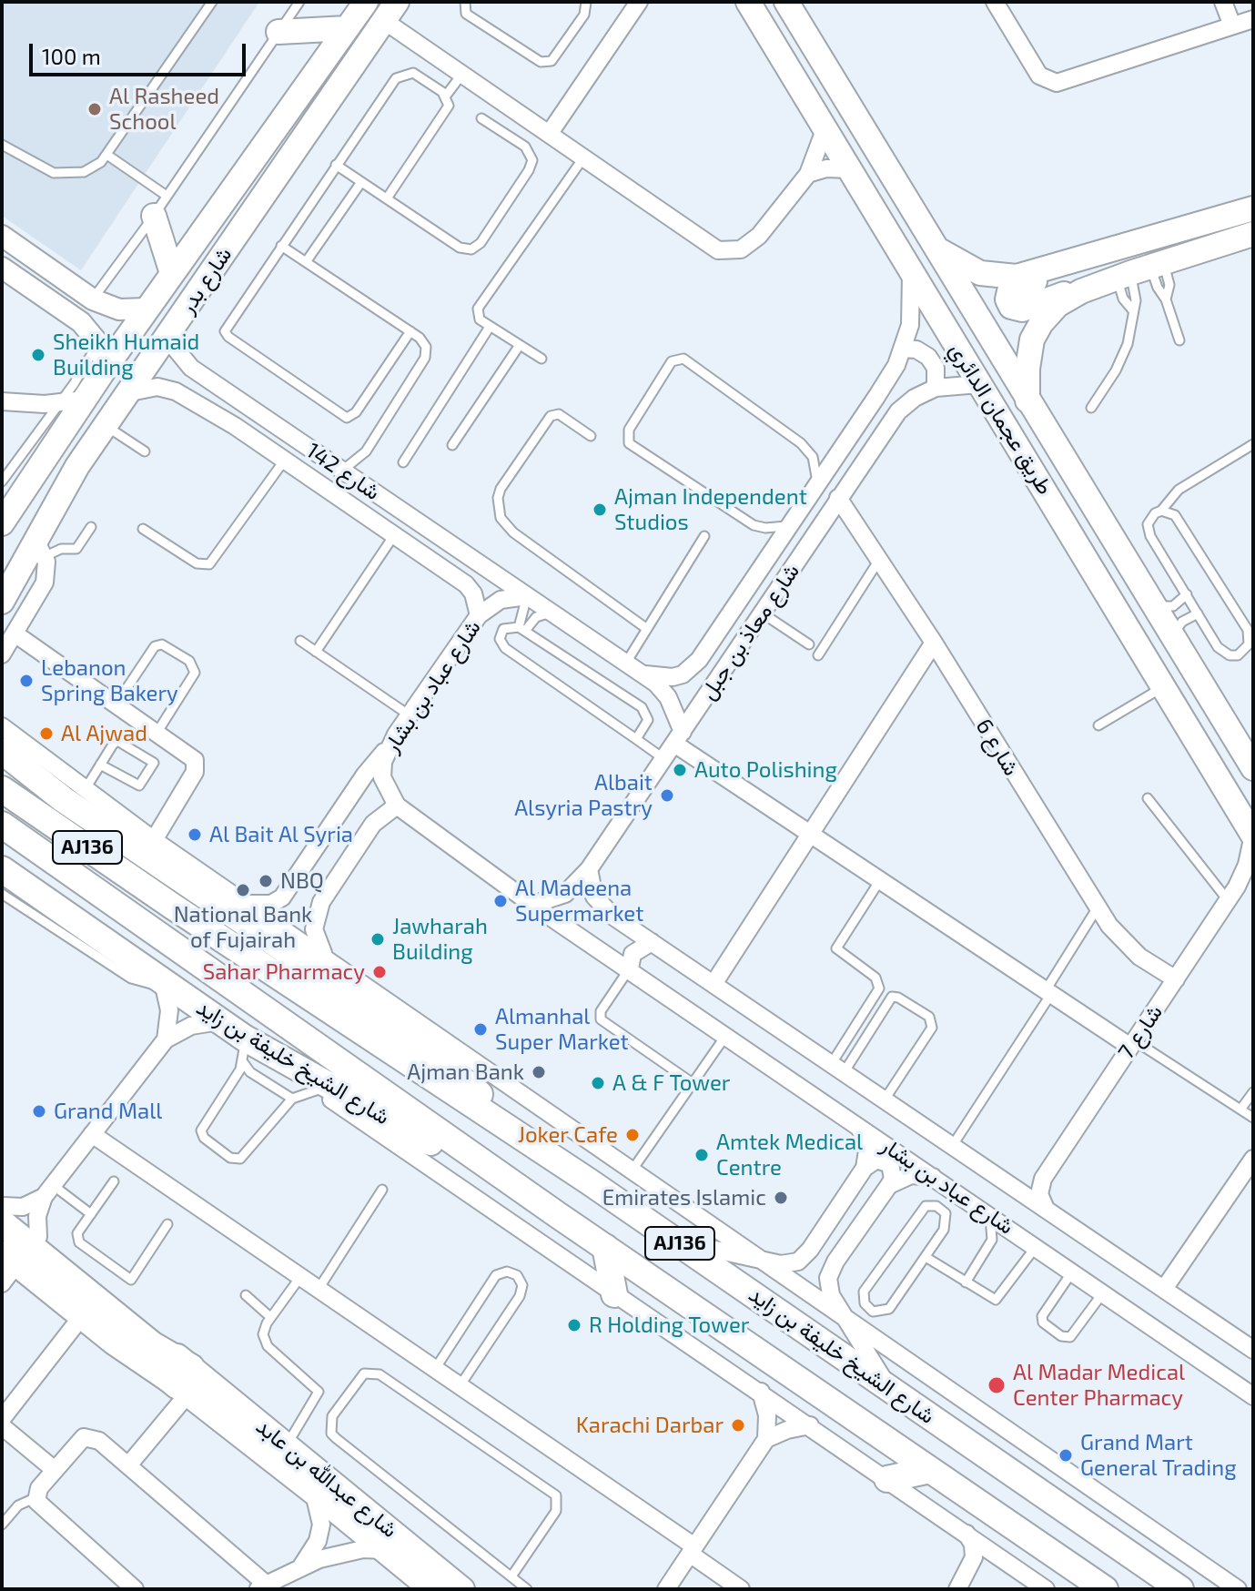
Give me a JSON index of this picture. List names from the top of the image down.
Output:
{
  "streets": {
    "main road": [
      "شارع بدر",
      "طريق عجمان الدائري",
      "AJ136",
      "شارع الشيخ خليفة بن زايد",
      "شارع عبدالله بن عابد"
    ],
    "street": [
      "شارع 142",
      "شارع معاذ بن جبل",
      "شارع عباد بن بشار",
      "شارع 6",
      "شارع 7"
    ]
  },
  "crossings": [
    ["شارع بدر", "شارع 142"],
    ["طريق عجمان الدائري", "شارع معاذ بن جبل"],
    ["طريق عجمان الدائري", "شارع 7"],
    ["شارع 142", "شارع عباد بن بشار"],
    ["شارع معاذ بن جبل", "شارع 6"],
    ["شارع 6", "شارع 7"]
  ],
  "places": [
    "Al Rasheed School",
    "Sheikh Humaid Building",
    "Ajman Independent Studios",
    "Lebanon Spring Bakery",
    "Al Ajwad",
    "Auto Polishing",
    "Albait Alsyria Pastry",
    "Al Bait Al Syria",
    "NBQ",
    "National Bank of Fujairah",
    "Al Madeena Supermarket",
    "Jawharah Building",
    "Sahar Pharmacy",
    "Almanhal Super Market",
    "Ajman Bank",
    "A & F Tower",
    "Grand Mall",
    "Joker Cafe",
    "Amtek Medical Centre",
    "Emirates Islamic",
    "R Holding Tower",
    "Al Madar Medical Center Pharmacy",
    "Karachi Darbar",
    "Grand Mart General Trading"
  ],
  "scale_bar": "100 m"
}
